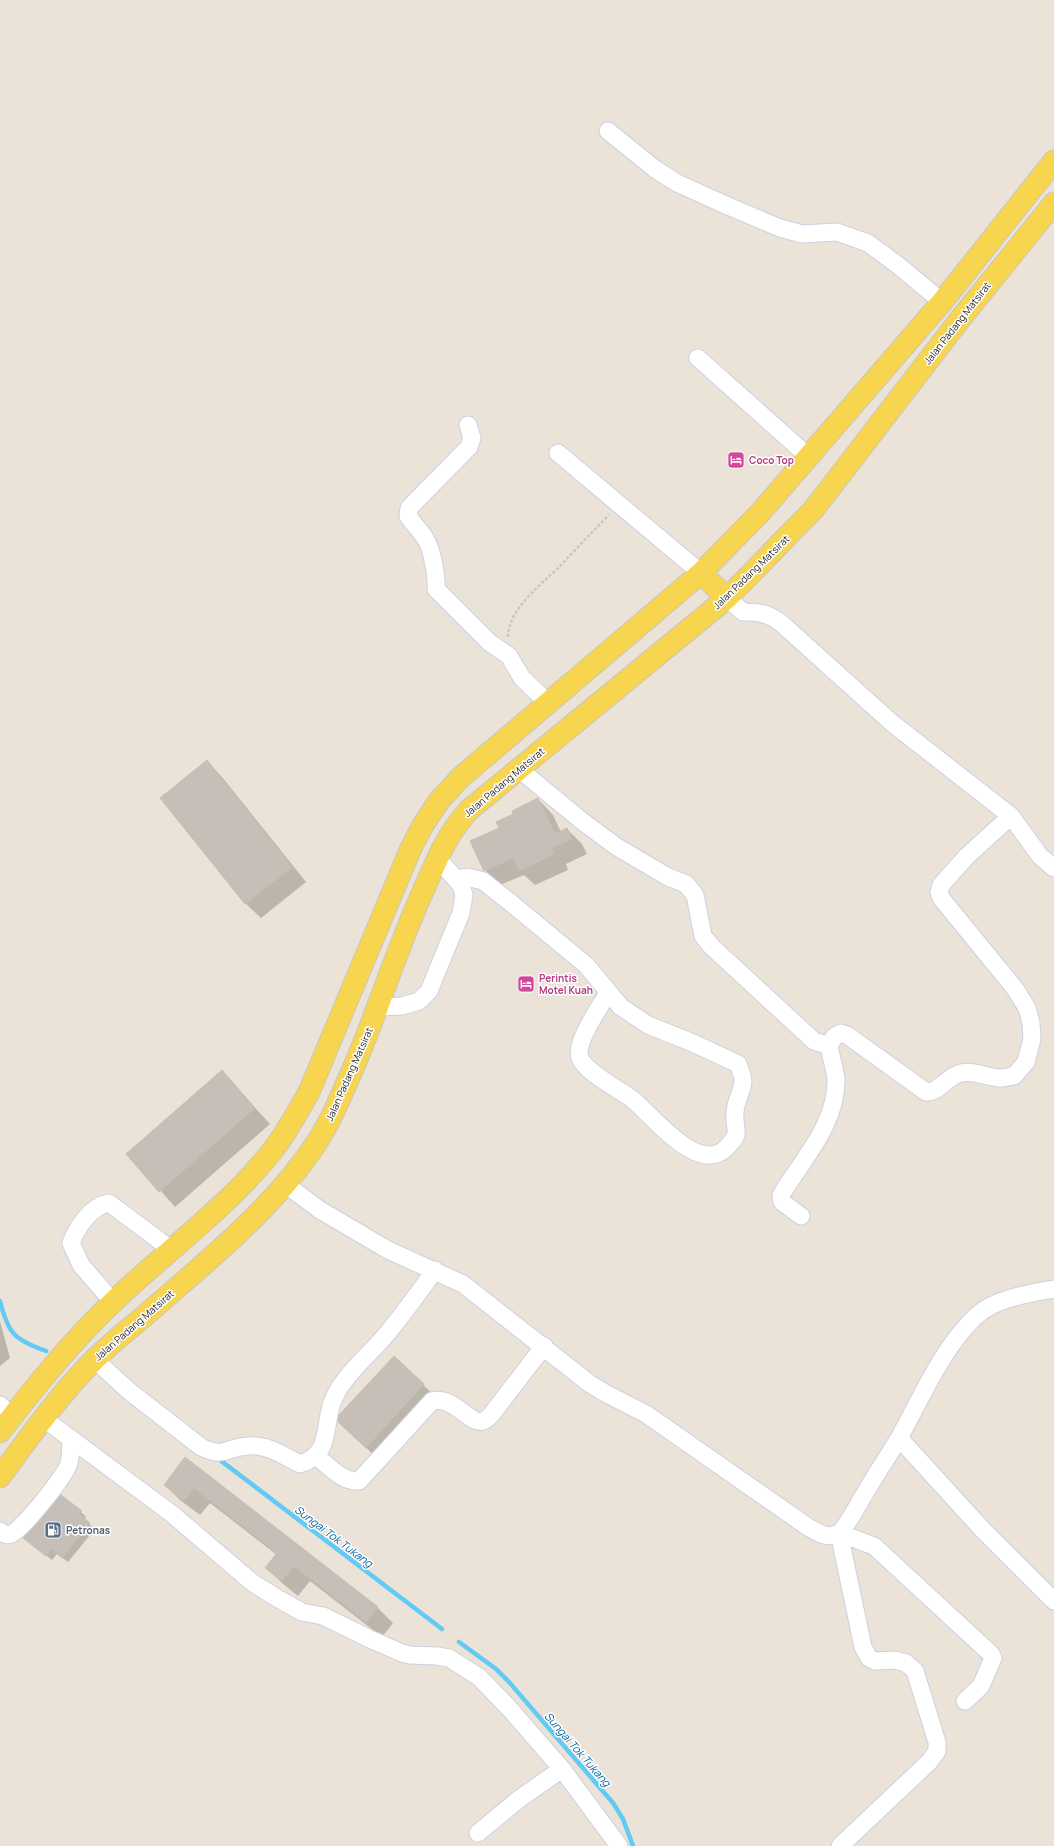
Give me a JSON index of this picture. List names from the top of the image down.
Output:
{
  "streets": {
    "main road": ["Jalan Padang Matsirat"]
  },
  "water": ["Sungai Tok Tukang"],
  "places": {
    "hotel": ["Coco Top", "Perintis Motel Kuah"],
    "fuel station": ["Petronas"]
  }
}
